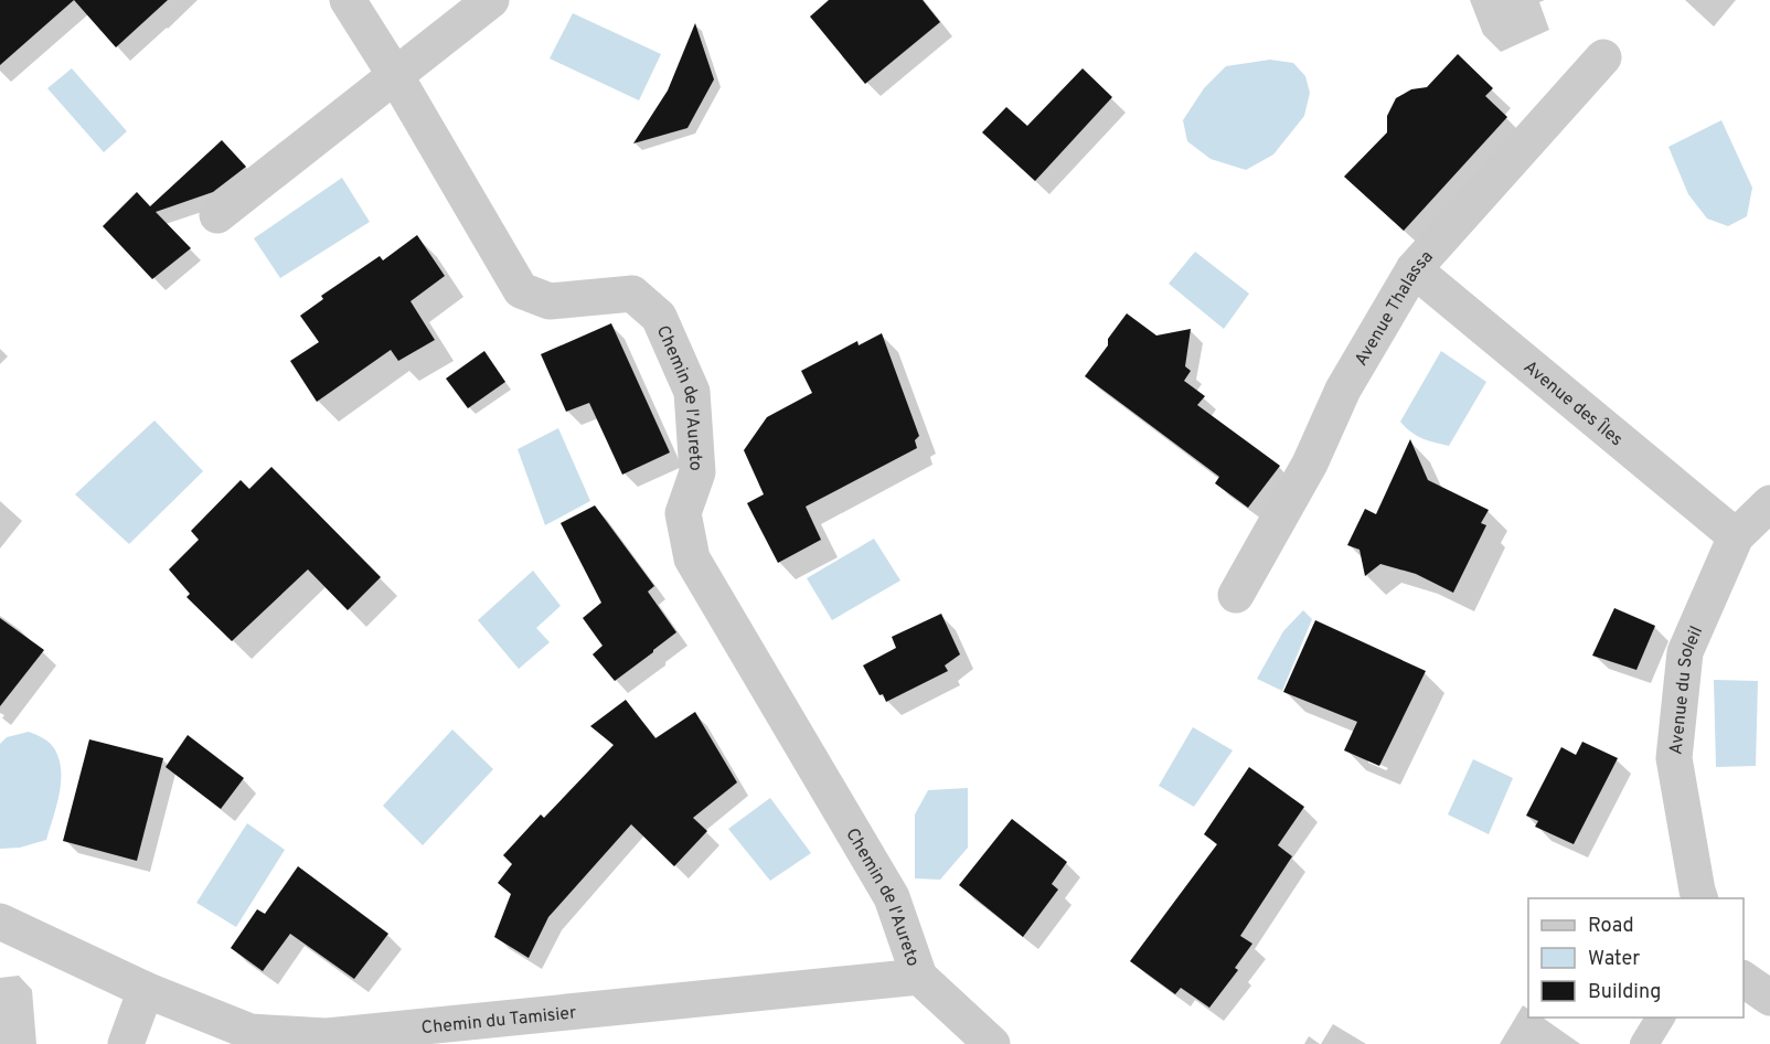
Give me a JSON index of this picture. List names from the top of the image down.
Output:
{
  "streets": {
    "street": [
      "Avenue Thalassa",
      "Chemin de l'Aureto",
      "Avenue des Îles",
      "Avenue du Soleil",
      "Chemin du Tamisier"
    ]
  },
  "crossings": [
    ["Avenue Thalassa", "Avenue des Îles"],
    ["Chemin de l'Aureto", "Chemin du Tamisier"],
    ["Avenue des Îles", "Avenue du Soleil"]
  ],
  "legend": ["Road", "Water", "Building"]
}
